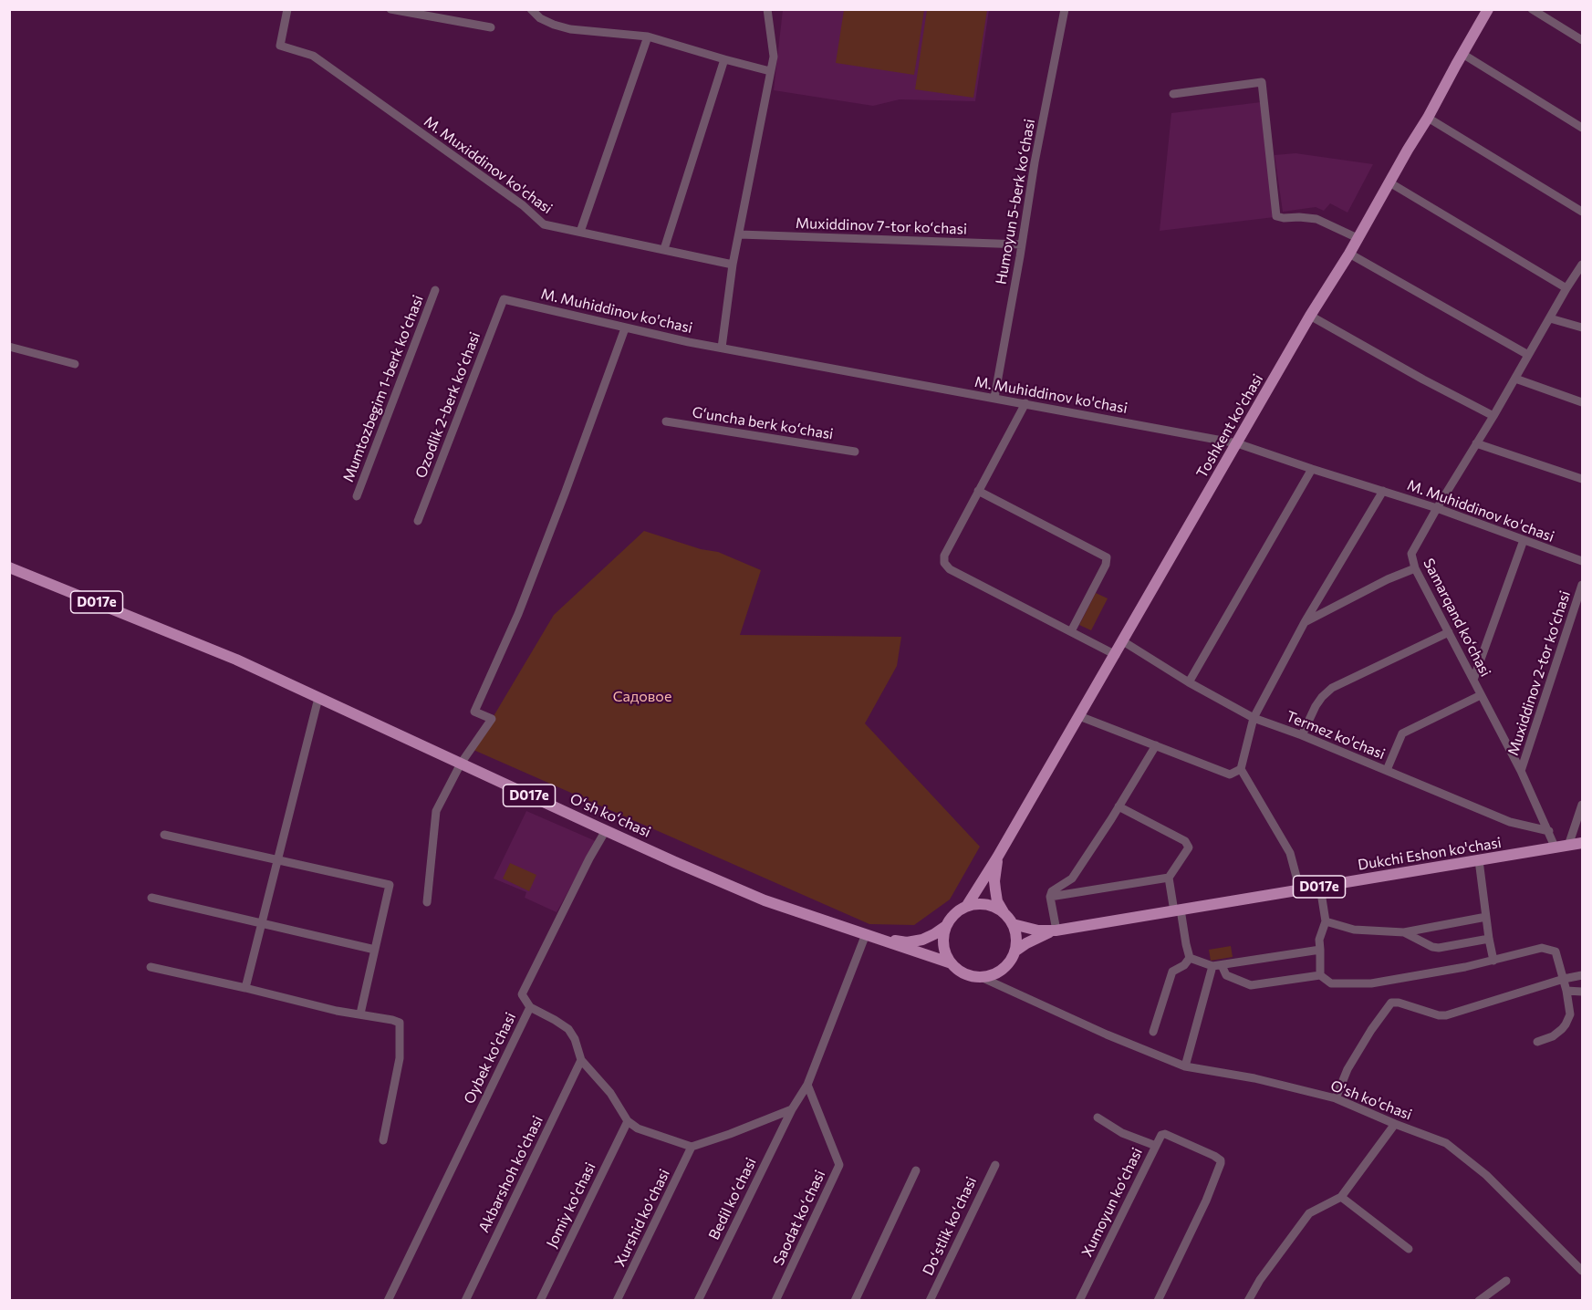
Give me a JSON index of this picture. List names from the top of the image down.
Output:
{
  "streets": {
    "main road": [
      "Toshkent ko'chasi",
      "D017e",
      "Oʻsh koʻchasi",
      "Dukchi Eshon ko'chasi"
    ],
    "street": [
      "M. Muxiddinov ko'chasi",
      "Humoyun 5-berk koʻchasi",
      "Muxiddinov 7-tor koʻchasi",
      "M. Muhiddinov ko'chasi",
      "Mumtozbegim 1-berk koʻchasi",
      "Ozodlik 2-berk koʻchasi",
      "Gʻuncha berk koʻchasi",
      "Samarqand ko‘chasi",
      "Muxiddinov 2-tor koʻchasi",
      "Termez ko'chasi",
      "Oybek ko'chasi",
      "O'sh ko'chasi",
      "Akbarshoh ko'chasi",
      "Bedil koʻchasi",
      "Xumoyun koʻchasi",
      "Jomiy ko'chasi",
      "Xurshid ko'chasi",
      "Saodat koʻchasi",
      "Doʻstlik koʻchasi"
    ]
  },
  "crossings": [
    ["Humoyun 5-berk koʻchasi", "Muxiddinov 7-tor koʻchasi"],
    ["Humoyun 5-berk koʻchasi", "M. Muhiddinov ko'chasi"],
    ["M. Muhiddinov ko'chasi", "Ozodlik 2-berk koʻchasi"],
    ["M. Muhiddinov ko'chasi", "Toshkent ko'chasi"],
    ["M. Muhiddinov ko'chasi", "Samarqand ko‘chasi"],
    ["Toshkent ko'chasi", "D017e"],
    ["Toshkent ko'chasi", "Termez ko'chasi"],
    ["Toshkent ko'chasi", "O'sh ko'chasi"],
    ["D017e", "Oʻsh koʻchasi"],
    ["D017e", "Dukchi Eshon ko'chasi"],
    ["D017e", "O'sh ko'chasi"],
    ["Samarqand ko‘chasi", "Muxiddinov 2-tor koʻchasi"],
    ["Samarqand ko‘chasi", "Termez ko'chasi"],
    ["Samarqand ko‘chasi", "Dukchi Eshon ko'chasi"],
    ["Oʻsh koʻchasi", "Oybek ko'chasi"],
    ["Oʻsh koʻchasi", "Bedil koʻchasi"],
    ["Bedil koʻchasi", "Saodat koʻchasi"]
  ],
  "parks": ["Садовое"]
}
